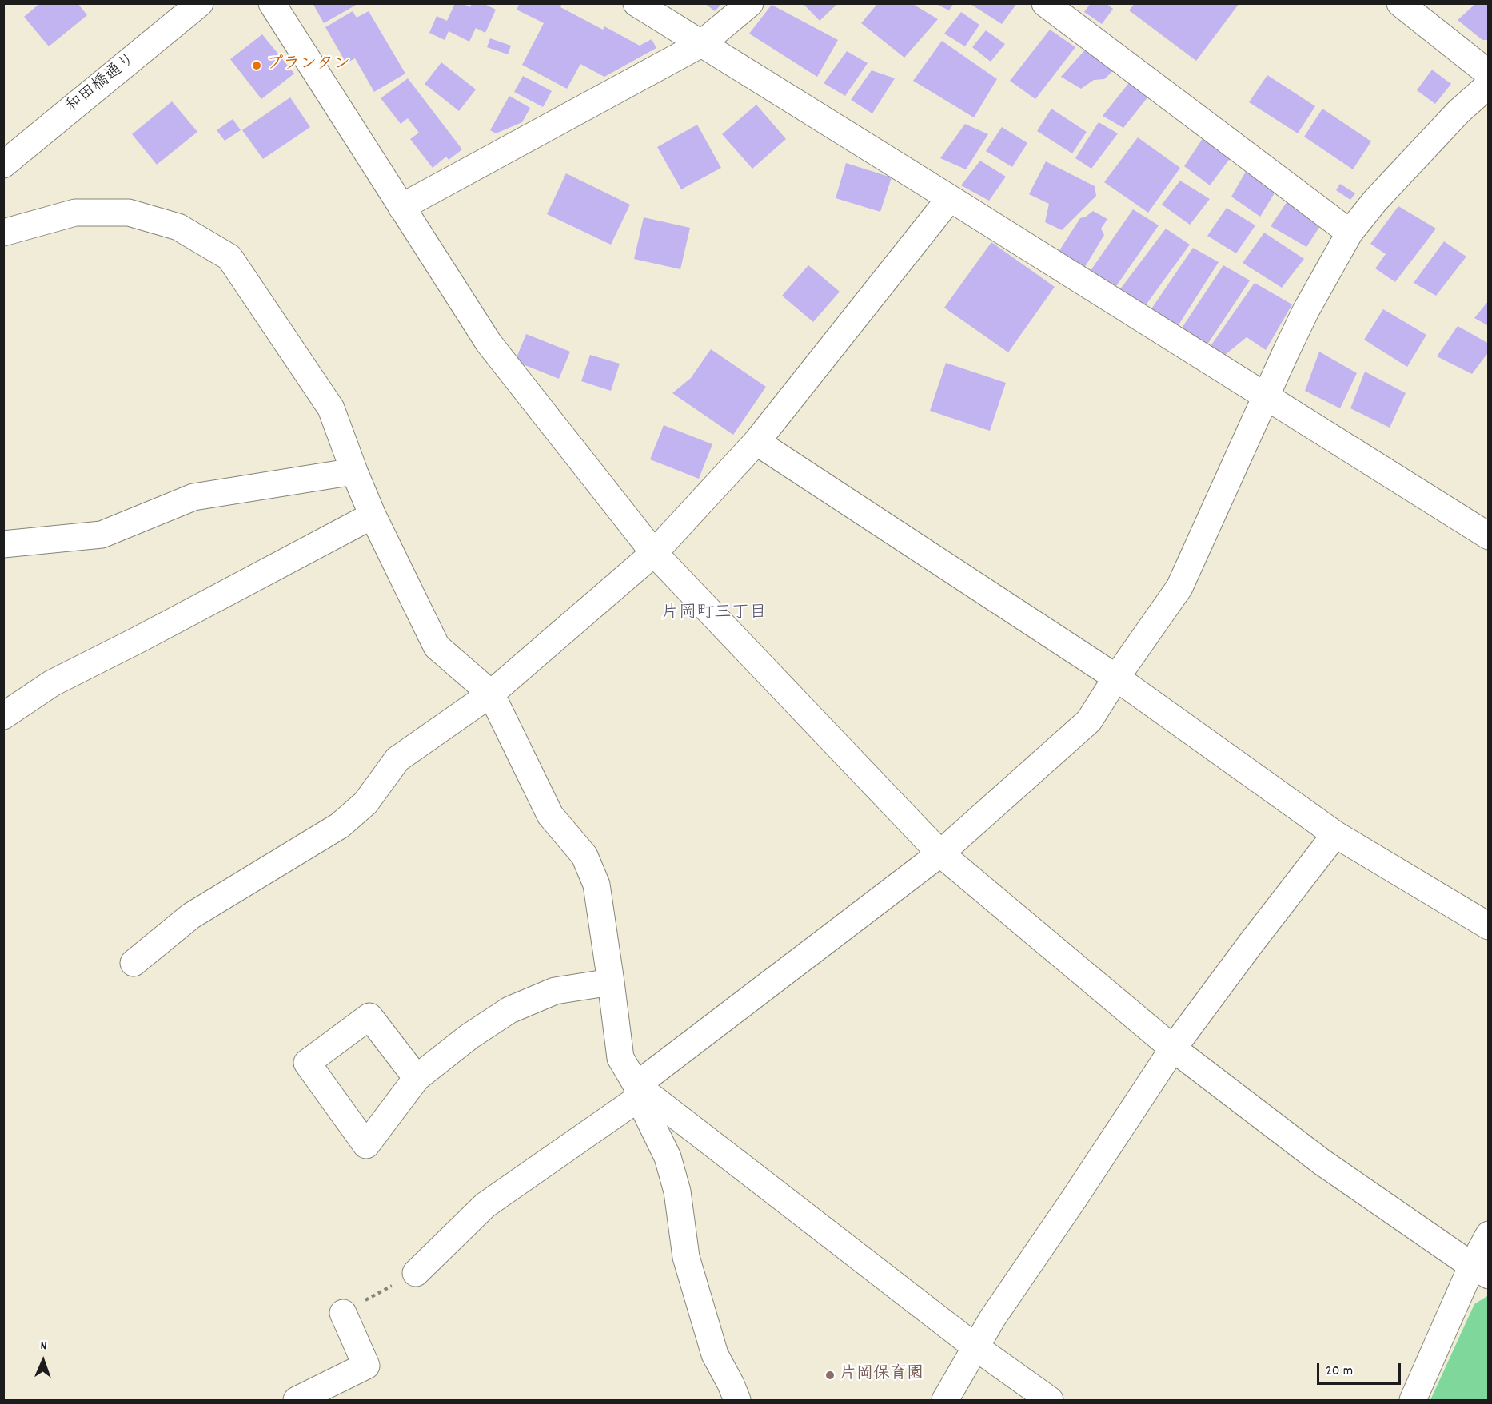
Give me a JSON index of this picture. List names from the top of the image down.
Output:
{
  "streets": {
    "street": ["和田橋通り"]
  },
  "districts": ["片岡町三丁目"],
  "places": ["プランタン", "片岡保育園"],
  "scale_bar": "20 m",
  "north": "top"
}
